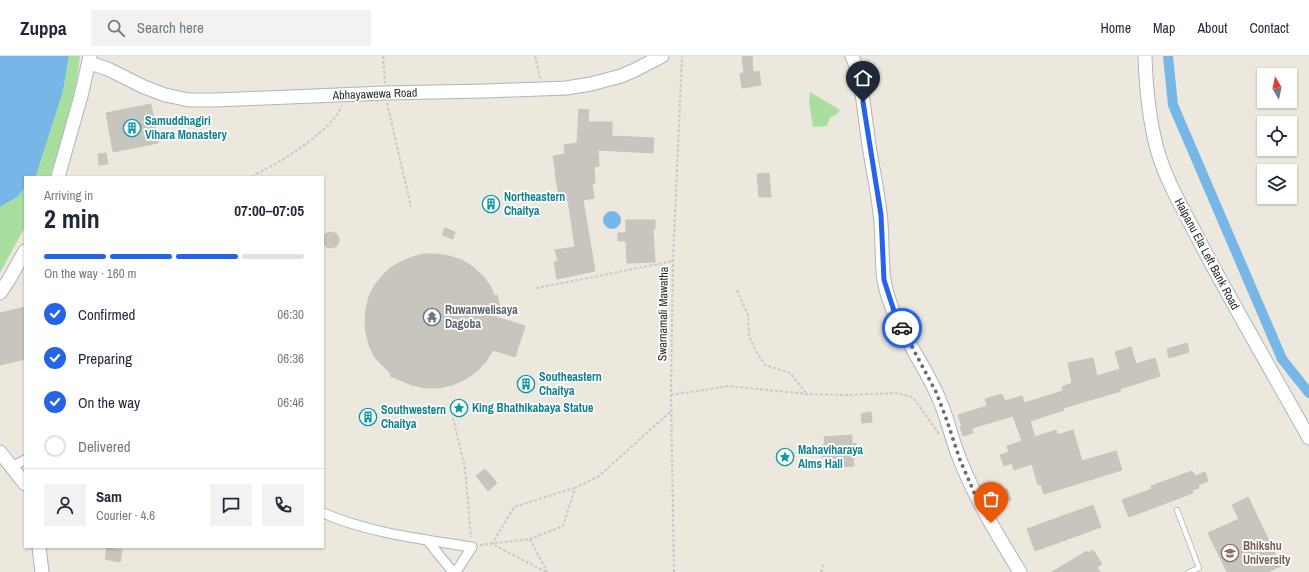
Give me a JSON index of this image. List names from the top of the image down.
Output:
{
  "streets": {
    "main road": ["Abhayawewa Road", "Halpanu Ela Left Bank Road"],
    "path": ["Swarnamali Mawatha"]
  },
  "places": {
    "building": [
      "Samuddhagiri Vihara Monastery",
      "Northeastern Chaitya",
      "Southeastern Chaitya",
      "Southwestern Chaitya"
    ],
    "temple": ["Ruwanwelisaya Dagoba"],
    "place": ["King Bhathikabaya Statue", "Mahaviharaya Alms Hall"],
    "school or university": ["Bhikshu University"]
  },
  "north": "top",
  "page": {
    "header": "Zuppa",
    "search": "Search here",
    "nav": [
      "Home",
      "Map",
      "About",
      "Contact"
    ],
    "heading": ["2 min", "Arriving in", "07:00–07:05"],
    "panel": ["Sam", "Courier · 4.6"],
    "bar": "On the way · 160 m",
    "list": [
      ["Confirmed", "06:30"],
      ["Preparing", "06:36"],
      ["On the way", "06:46"],
      "Delivered"
    ]
  }
}
